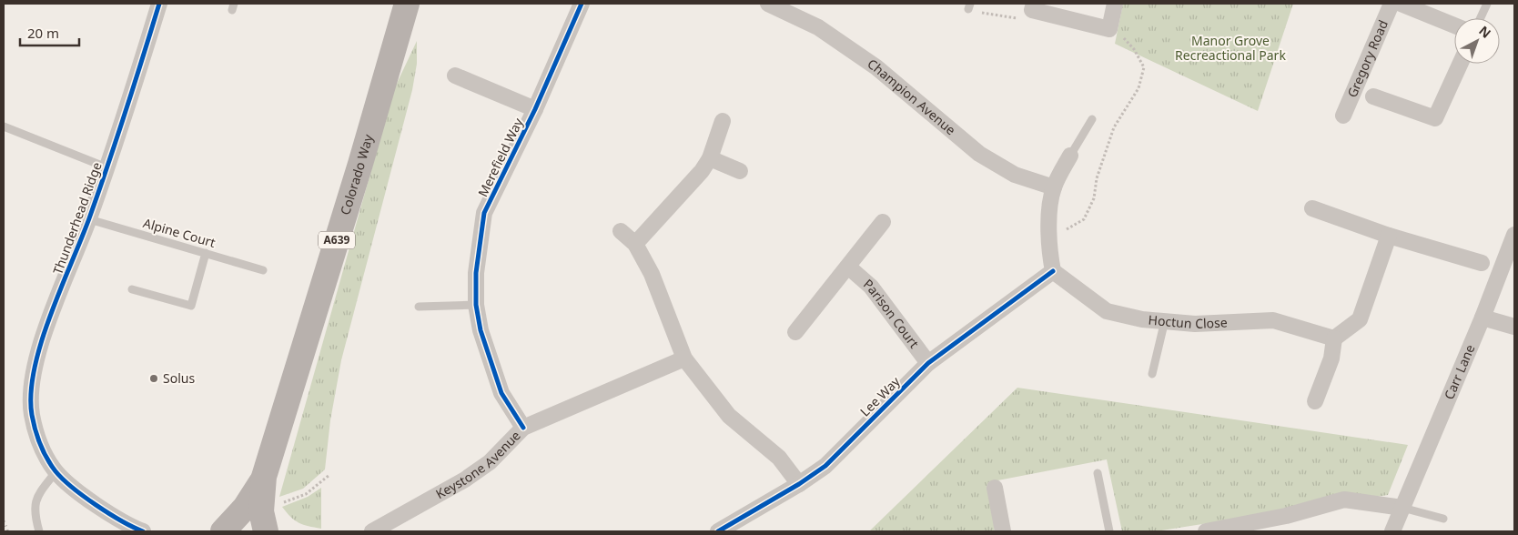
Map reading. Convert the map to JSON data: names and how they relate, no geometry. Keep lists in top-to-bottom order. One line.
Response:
{"streets":{"main road":["Colorado Way","A639"],"street":["Gregory Road","Champion Avenue","Merefield Way","Thunderhead Ridge","Parison Court","Hoctun Close","Carr Lane","Lee Way","Keystone Avenue"],"lane":["Alpine Court"]},"crossings":[["Merefield Way","Keystone Avenue"],["Thunderhead Ridge","Alpine Court"],["Parison Court","Lee Way"],["Hoctun Close","Lee Way"]],"parks":["Manor Grove Recreactional Park"],"places":["Solus"],"scale_bar":"20 m","north":"top right"}
